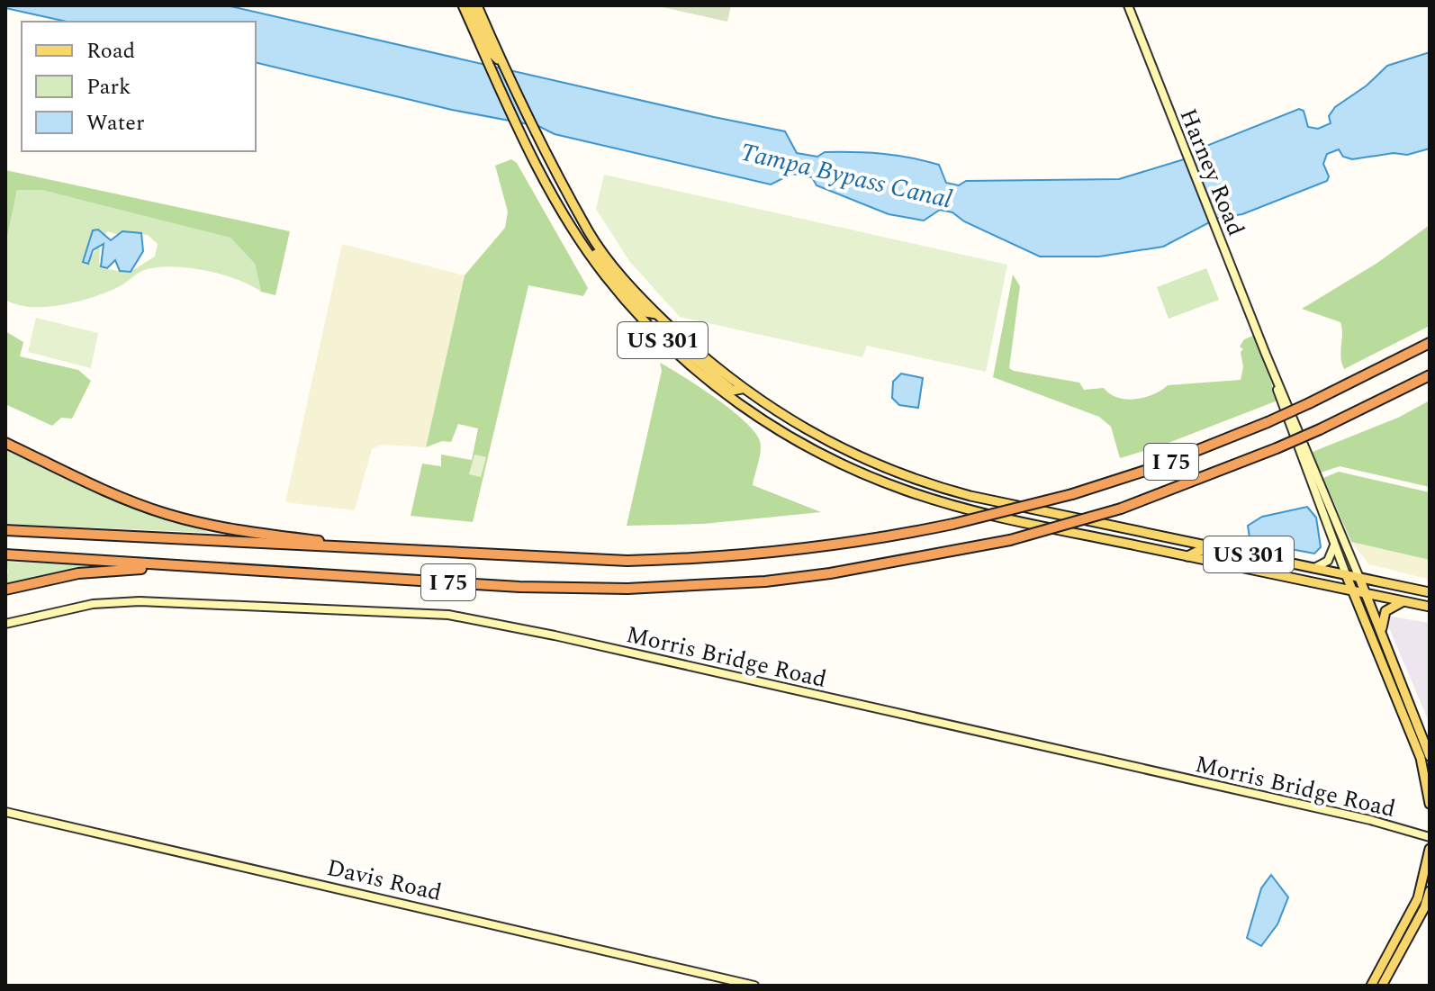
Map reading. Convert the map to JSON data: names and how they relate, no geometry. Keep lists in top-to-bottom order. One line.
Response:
{"streets":{"highway":["I 75"],"main road":["US 301"],"street":["Harney Road","Morris Bridge Road","Davis Road"]},"crossings":[["Harney Road","US 301"]],"water":["Tampa Bypass Canal"],"legend":["Road","Park","Water"]}
